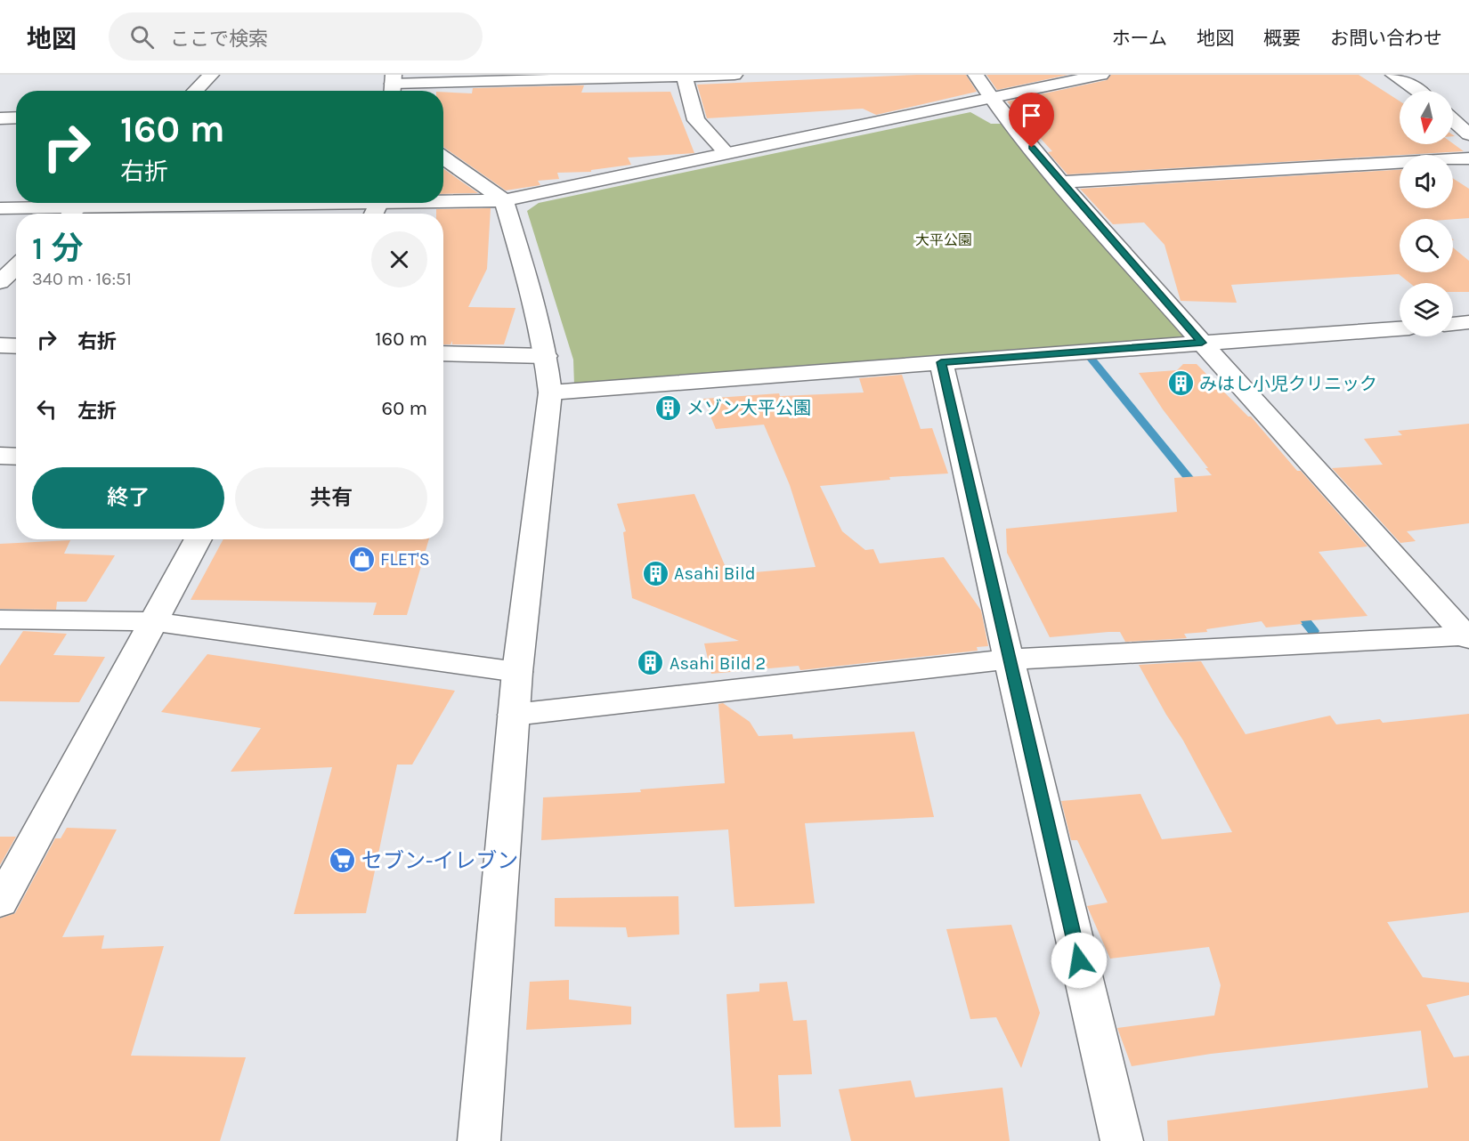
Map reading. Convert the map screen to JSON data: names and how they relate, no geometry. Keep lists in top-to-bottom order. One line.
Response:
{"parks":["大平公園"],"places":{"building":["みはし小児クリニック","メゾン大平公園","Asahi Bild","Asahi Bild 2"],"shop":["FLET'S"],"supermarket":["セブン-イレブン"]},"north":"bottom","page":{"header":"地図","search":"ここで検索","nav":["ホーム","地図","概要","お問い合わせ"],"turn":["160 m","右折"],"heading":["1 分","340 m · 16:51"],"list":[{"name":"右折","value":"160 m"},{"name":"左折","value":"60 m"}],"buttons":["終了","共有"]}}
